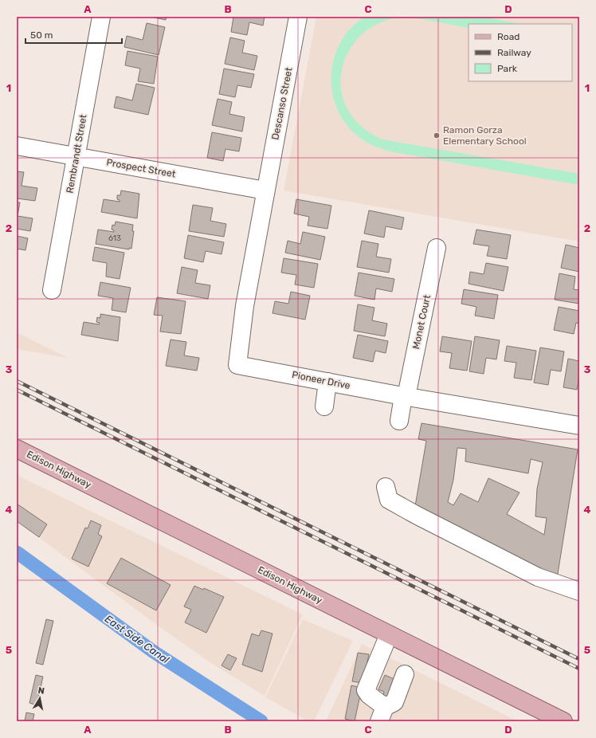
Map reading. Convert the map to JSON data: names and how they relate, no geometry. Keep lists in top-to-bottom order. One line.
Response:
{"streets":{"main road":["Edison Highway"],"street":["Descanso Street","Rembrandt Street","Prospect Street","Monet Court","Pioneer Drive"]},"crossings":[["Descanso Street","Prospect Street"],["Descanso Street","Pioneer Drive"],["Rembrandt Street","Prospect Street"],["Prospect Street","Pioneer Drive"],["Monet Court","Pioneer Drive"]],"water":["East Side Canal"],"places":["Ramon Gorza Elementary School"],"house_numbers":["613"],"legend":["Road","Railway","Park"],"scale_bar":"50 m","north":"top","grid":{"columns":["A","B","C","D"],"rows":["1","2","3","4","5"]}}
